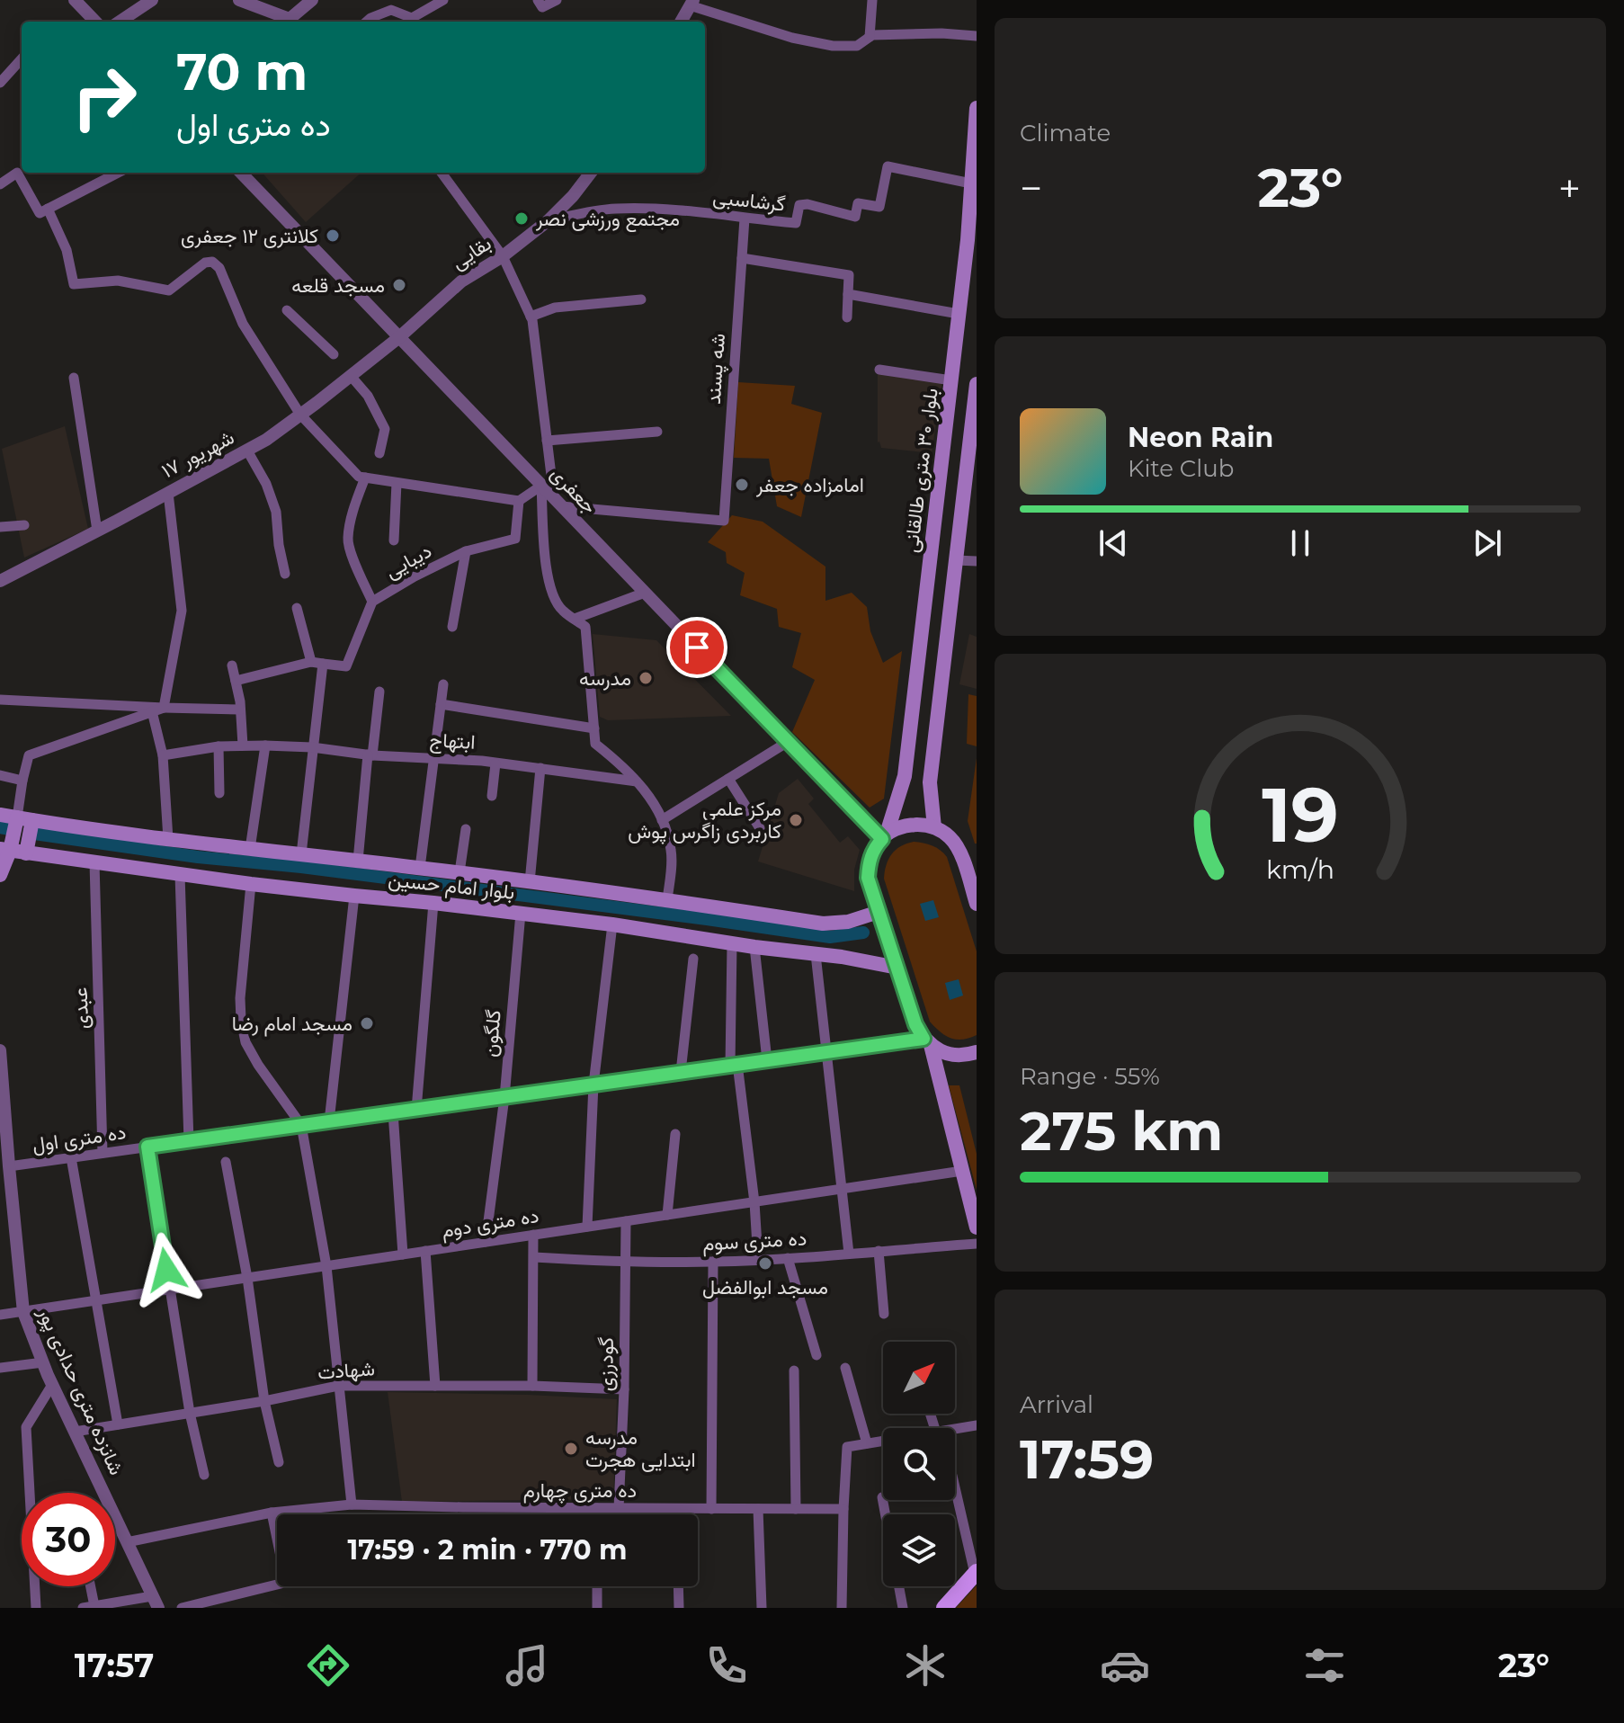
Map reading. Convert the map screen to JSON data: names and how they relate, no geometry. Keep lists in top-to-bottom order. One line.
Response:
{"streets":{"main road":["بلوار ۳۰ متری طالقانی","بلوار امام حسین"],"street":["گرشاسبی","بقایی","شه پسند","۱۷ شهریور","جعفری","دیبایی","ابتهاج","عبدی","گلگون","ده متری اول","ده متری دوم","ده متری سوم","گودرزی","شهادت","شانزده متری حدادی پور","ده متری چهارم"]},"crossings":[["گرشاسبی","بقایی"],["گرشاسبی","شه پسند"],["گرشاسبی","بلوار ۳۰ متری طالقانی"],["بقایی","۱۷ شهریور"],["بقایی","جعفری"],["شه پسند","جعفری"],["۱۷ شهریور","جعفری"],["بلوار ۳۰ متری طالقانی","جعفری"],["بلوار ۳۰ متری طالقانی","بلوار امام حسین"],["بلوار ۳۰ متری طالقانی","ده متری اول"],["بلوار ۳۰ متری طالقانی","ده متری دوم"],["بلوار امام حسین","عبدی"],["بلوار امام حسین","گلگون"],["عبدی","ده متری اول"],["گلگون","ده متری اول"],["گلگون","ده متری دوم"],["ده متری اول","شانزده متری حدادی پور"],["ده متری دوم","گودرزی"],["ده متری دوم","شانزده متری حدادی پور"],["ده متری سوم","گودرزی"],["گودرزی","شهادت"],["گودرزی","ده متری چهارم"],["شهادت","شانزده متری حدادی پور"],["شانزده متری حدادی پور","ده متری چهارم"]],"places":["مجتمع ورزشی نصر","کلانتری ۱۲ جعفری","مسجد قلعه","امامزاده جعفر","مدرسه","مرکز علمی کاربردی زاگرس پوش","مسجد امام رضا","مسجد ابوالفضل","مدرسه ابتدایی هجرت"],"north":"top right","page":{"tile":["Climate",["Range · 55%","275 km"],["Arrival","17:59"]],"turn":["70 m","ده متری اول"],"heat":["−","23°","+"],"song":["Neon Rain","Kite Club"],"limit":"30","trip":"17:59 · 2 min · 770 m","tabs":["17:57","23°"],"gauge":["19","km/h"]}}
